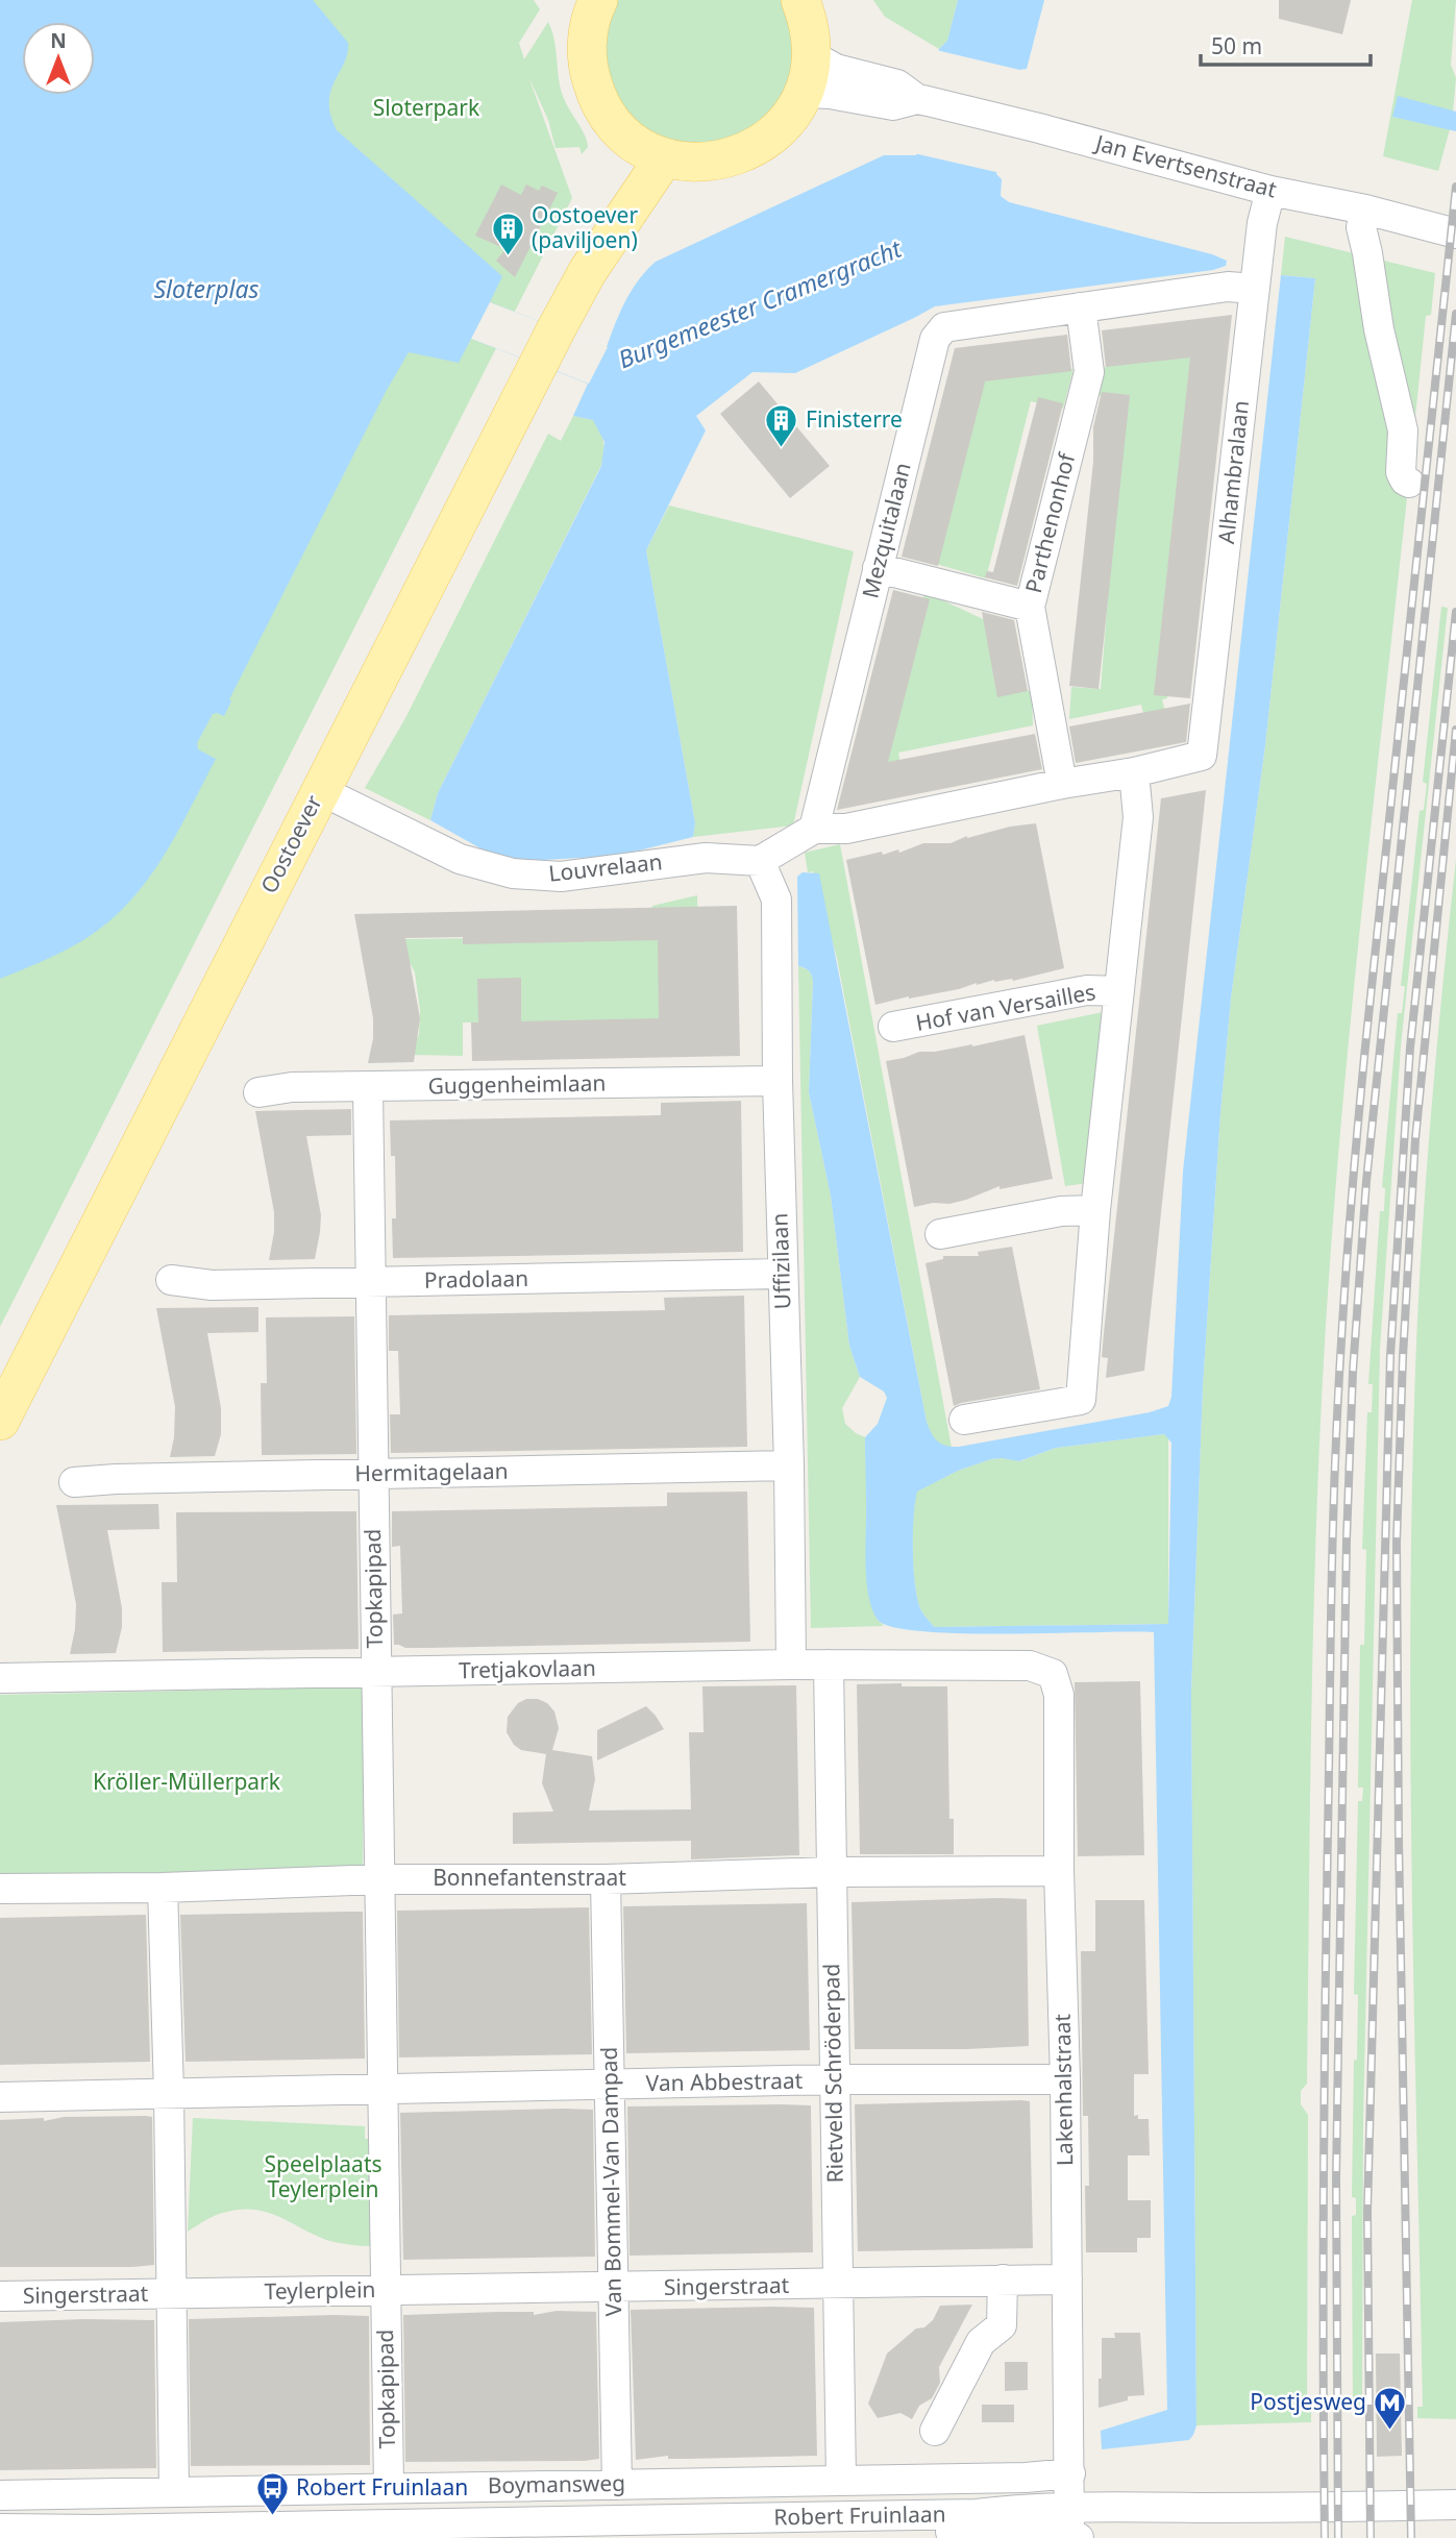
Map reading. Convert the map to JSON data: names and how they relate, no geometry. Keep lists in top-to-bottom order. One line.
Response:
{"streets":{"main road":["Oostoever"],"street":["Jan Evertsenstraat","Alhambralaan","Parthenonhof","Mezquitalaan","Louvrelaan","Hof van Versailles","Guggenheimlaan","Uffizilaan","Pradolaan","Hermitagelaan","Topkapipad","Tretjakovlaan","Bonnefantenstraat","Rietveld Schröderpad","Van Abbestraat","Lakenhalstraat","Van Bommel-Van Dampad","Singerstraat","Teylerplein","Boymansweg","Robert Fruinlaan"]},"crossings":[["Jan Evertsenstraat","Alhambralaan"],["Alhambralaan","Mezquitalaan"],["Alhambralaan","Hof van Versailles"],["Parthenonhof","Mezquitalaan"],["Oostoever","Louvrelaan"],["Louvrelaan","Uffizilaan"],["Guggenheimlaan","Uffizilaan"],["Guggenheimlaan","Topkapipad"],["Uffizilaan","Pradolaan"],["Uffizilaan","Hermitagelaan"],["Uffizilaan","Tretjakovlaan"],["Pradolaan","Topkapipad"],["Hermitagelaan","Topkapipad"],["Topkapipad","Tretjakovlaan"],["Topkapipad","Bonnefantenstraat"],["Topkapipad","Van Abbestraat"],["Topkapipad","Singerstraat"],["Topkapipad","Teylerplein"],["Topkapipad","Boymansweg"],["Tretjakovlaan","Rietveld Schröderpad"],["Tretjakovlaan","Lakenhalstraat"],["Bonnefantenstraat","Rietveld Schröderpad"],["Bonnefantenstraat","Lakenhalstraat"],["Bonnefantenstraat","Van Bommel-Van Dampad"],["Rietveld Schröderpad","Van Abbestraat"],["Rietveld Schröderpad","Singerstraat"],["Rietveld Schröderpad","Boymansweg"],["Van Abbestraat","Lakenhalstraat"],["Van Abbestraat","Van Bommel-Van Dampad"],["Van Abbestraat","Teylerplein"],["Lakenhalstraat","Singerstraat"],["Lakenhalstraat","Boymansweg"],["Lakenhalstraat","Robert Fruinlaan"],["Van Bommel-Van Dampad","Singerstraat"],["Van Bommel-Van Dampad","Boymansweg"],["Singerstraat","Teylerplein"]],"water":["Sloterplas","Burgemeester Cramergracht"],"parks":["Sloterpark","Kröller-Müllerpark","Speelplaats Teylerplein"],"places":{"building":["Oostoever (paviljoen)","Finisterre"],"metro station":["Postjesweg"],"bus stop":["Robert Fruinlaan"]},"scale_bar":"50 m","north":"top"}
